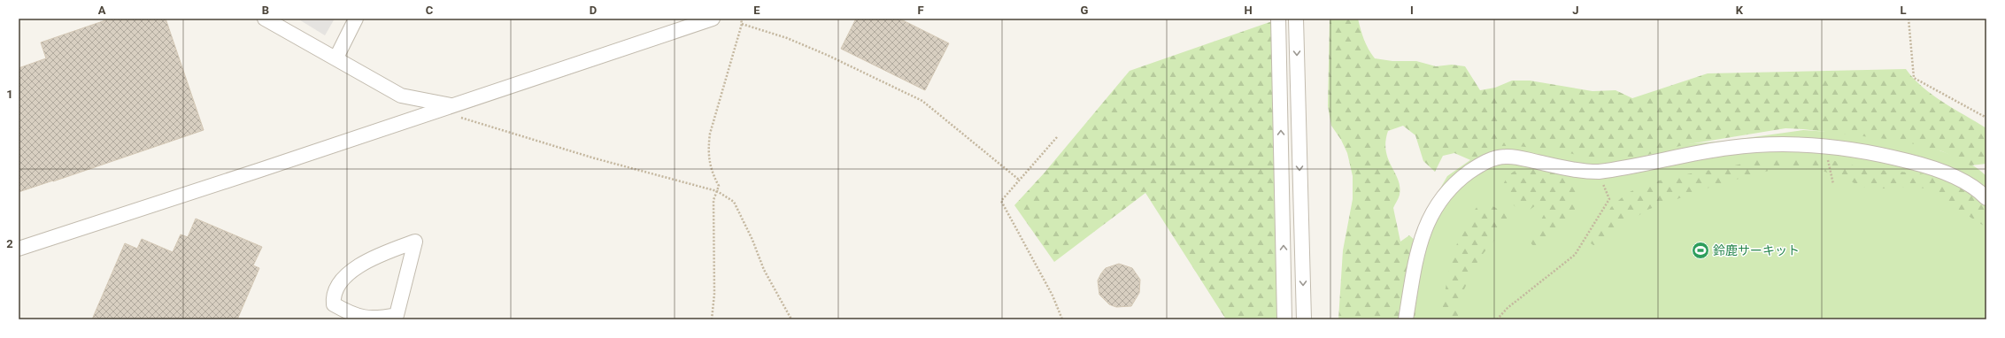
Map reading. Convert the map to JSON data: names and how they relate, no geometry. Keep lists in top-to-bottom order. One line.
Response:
{"places":{"sports":["鈴鹿サーキット"]},"grid":{"columns":["A","B","C","D","E","F","G","H","I","J","K","L"],"rows":["1","2"]}}
